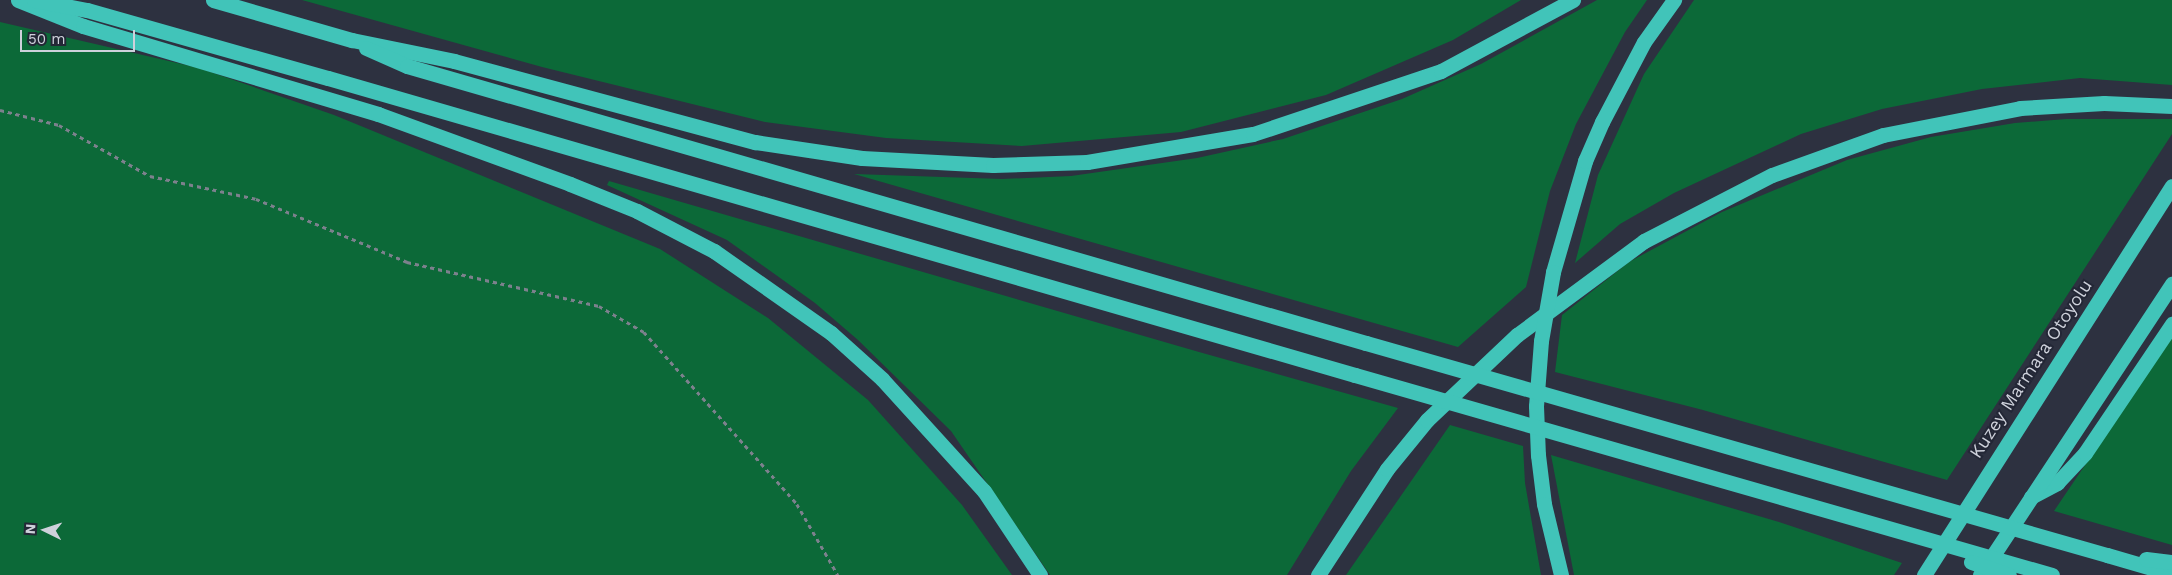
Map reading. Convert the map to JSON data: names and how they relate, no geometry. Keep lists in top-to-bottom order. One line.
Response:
{"streets":{"highway":["Kuzey Marmara Otoyolu"]},"scale_bar":"50 m","north":"left"}
